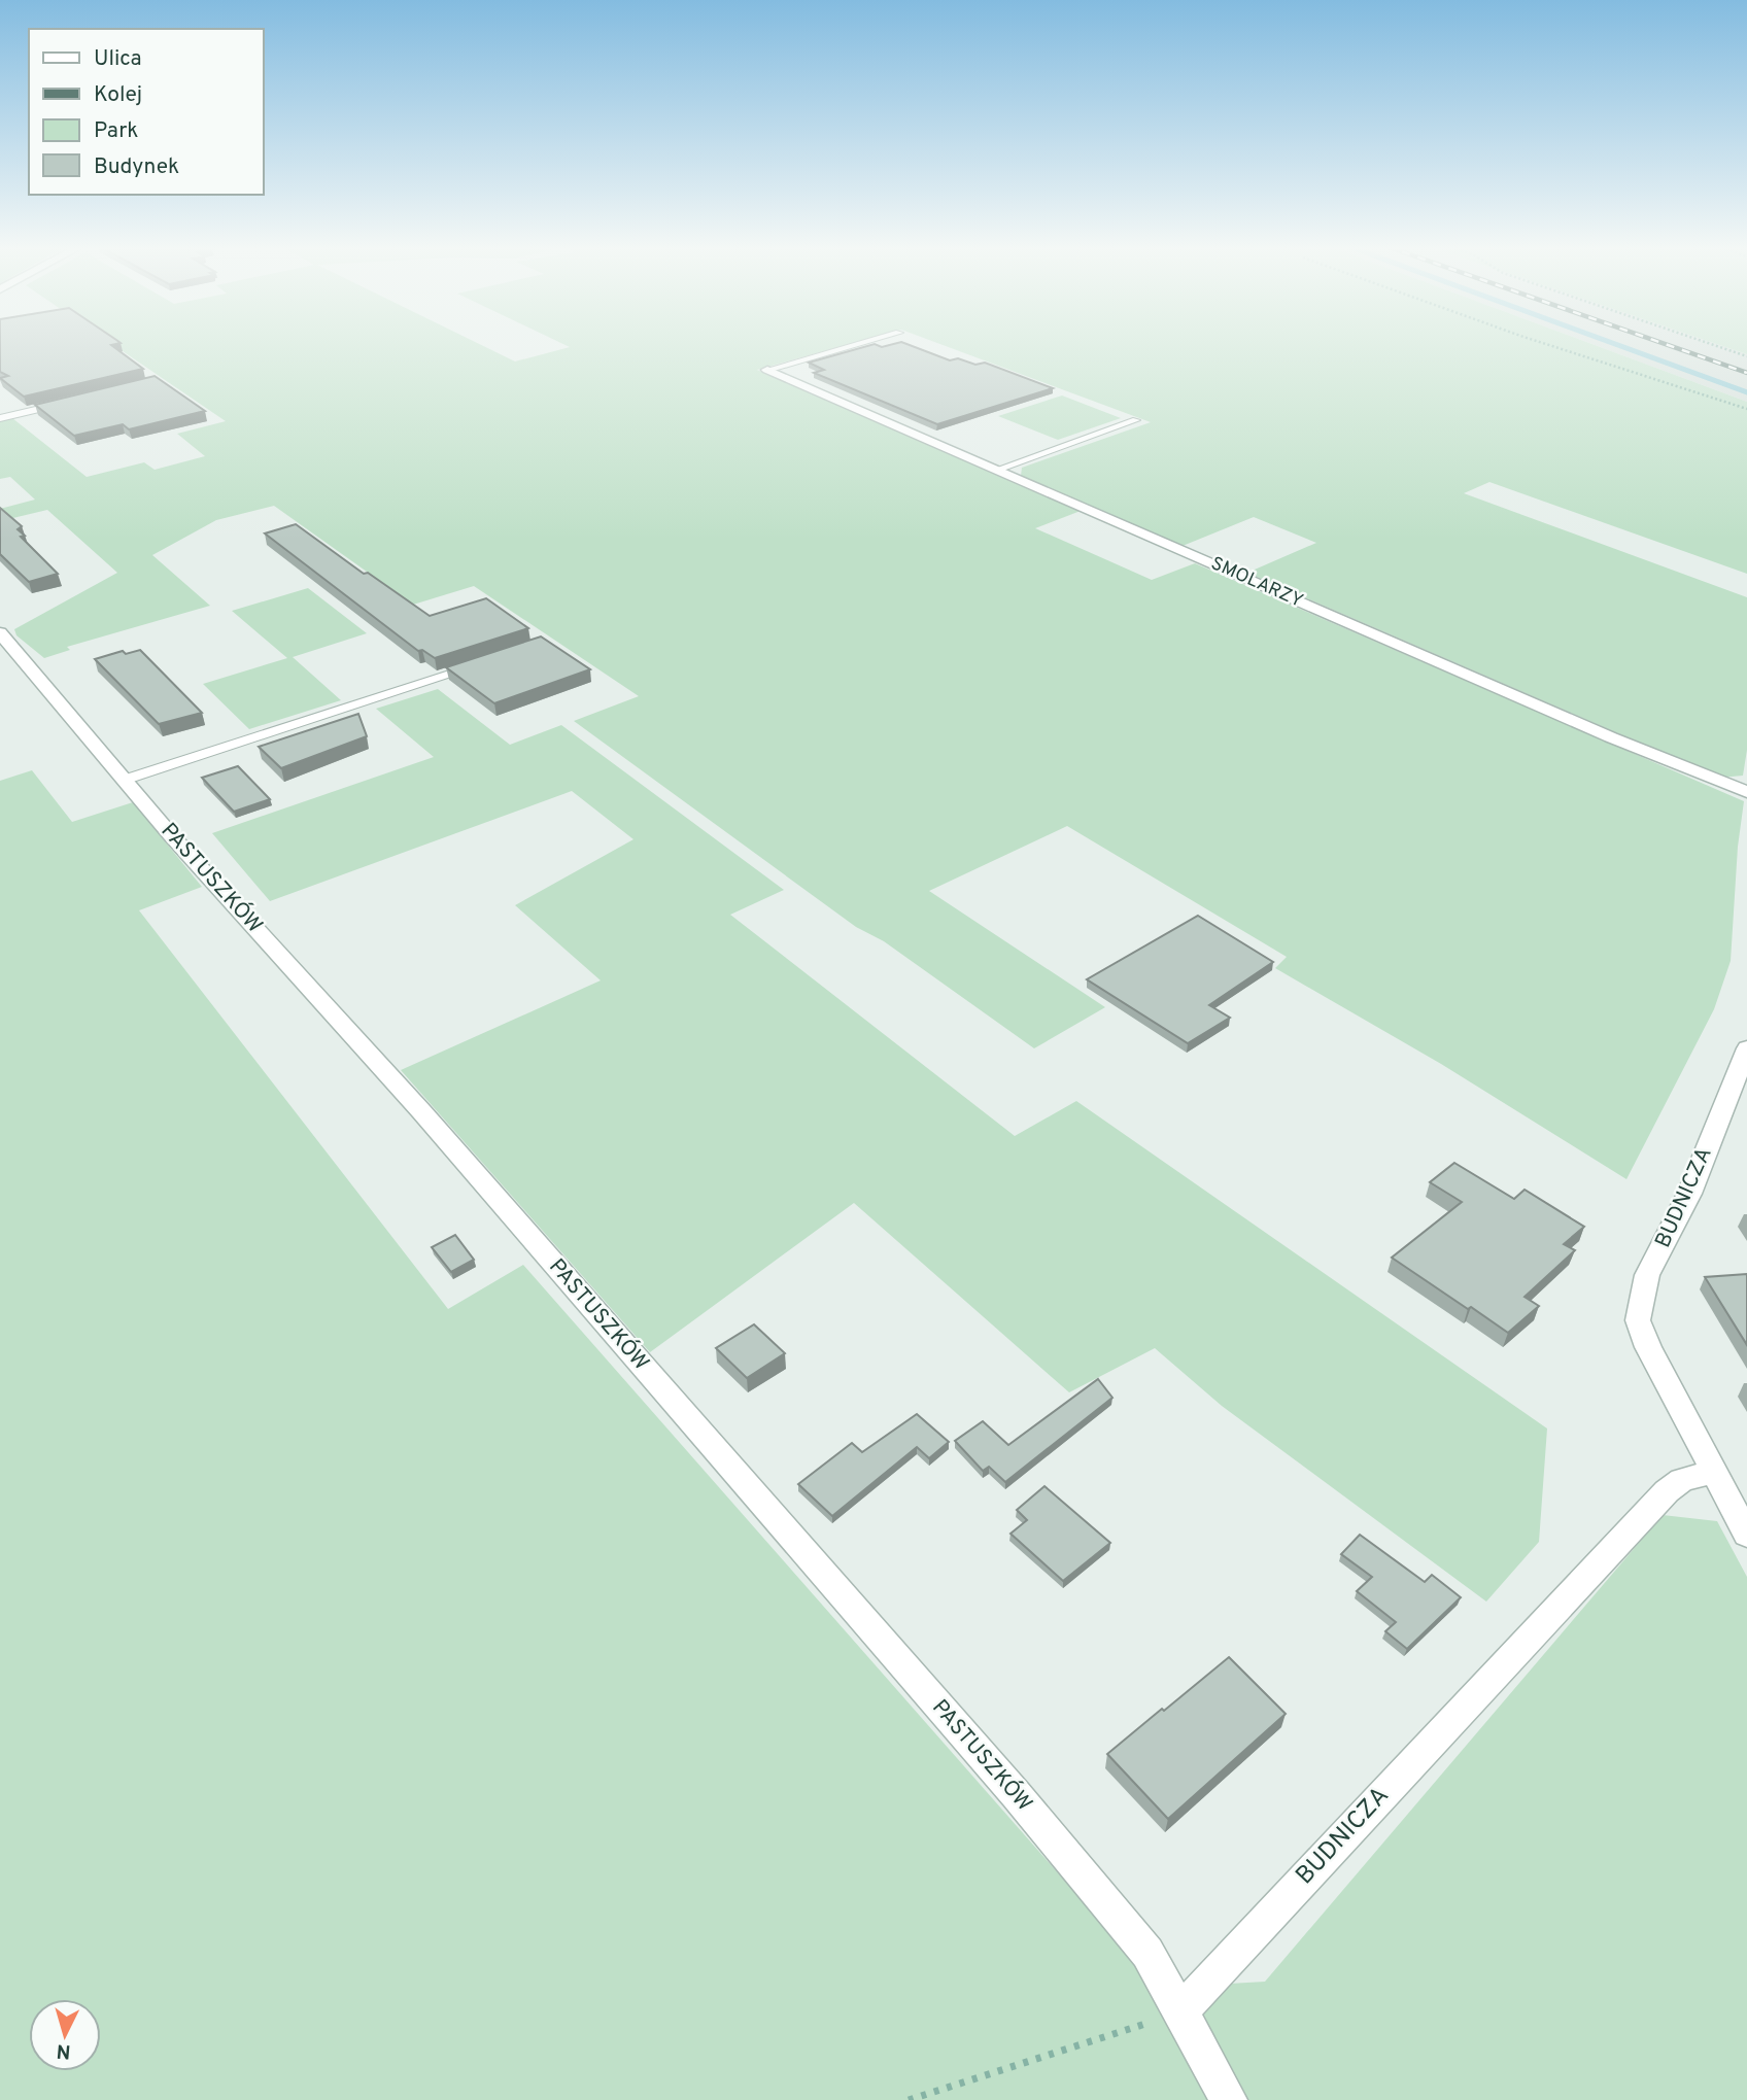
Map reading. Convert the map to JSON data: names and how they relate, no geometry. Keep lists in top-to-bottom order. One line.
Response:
{"streets":{"street":["SMOLARZY","PASTUSZKÓW","BUDNICZA"]},"crossings":[["PASTUSZKÓW","BUDNICZA"]],"legend":["Ulica","Kolej","Park","Budynek"],"north":"bottom"}
